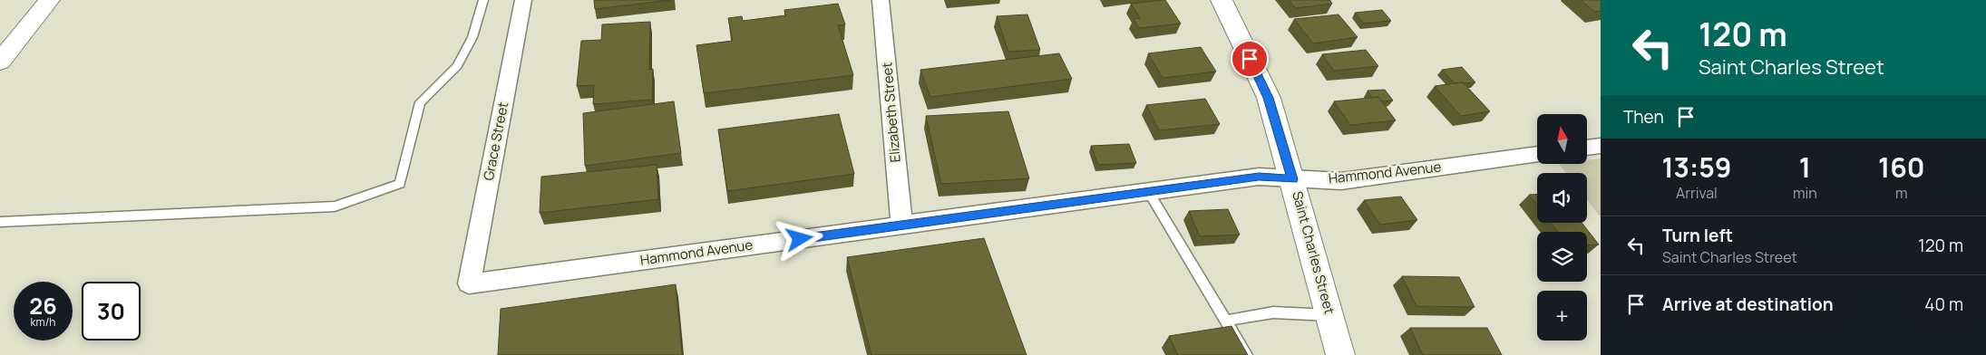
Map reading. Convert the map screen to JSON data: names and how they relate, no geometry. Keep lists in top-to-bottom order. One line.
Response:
{"streets":{"main road":["Saint Charles Street"],"street":["Elizabeth Street","Grace Street","Hammond Avenue"]},"crossings":[["Elizabeth Street","Hammond Avenue"],["Grace Street","Hammond Avenue"],["Hammond Avenue","Saint Charles Street"]],"north":"top","page":{"turn":["120 m","Saint Charles Street"],"then":"Then","map_buttons":"+","eta":["13:59","Arrival","1","min","160","m"],"list":[{"name":"Turn left","note":"Saint Charles Street","value":"120 m"},{"name":"Arrive at destination","value":"40 m"}],"speed":"26 km/h","limit":"30"}}
